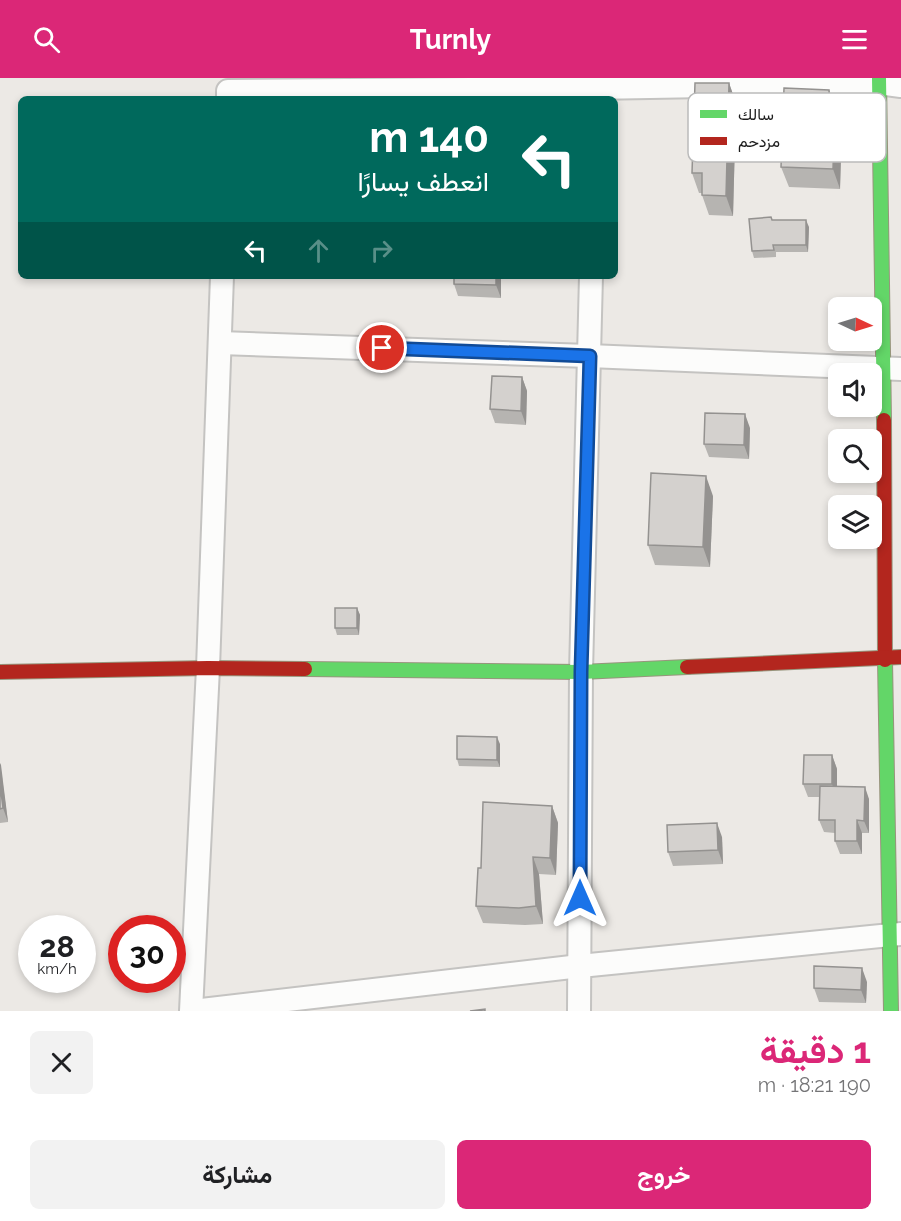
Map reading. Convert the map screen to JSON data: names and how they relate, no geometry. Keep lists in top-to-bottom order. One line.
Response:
{"legend":["سالك","مزدحم"],"north":"right","page":{"header":"Turnly","turn":["140 m","انعطف يسارًا"],"speed":"28 km/h","limit":"30","heading":["1 دقيقة","190 m · 18:21"],"buttons":["خروج","مشاركة"]}}
